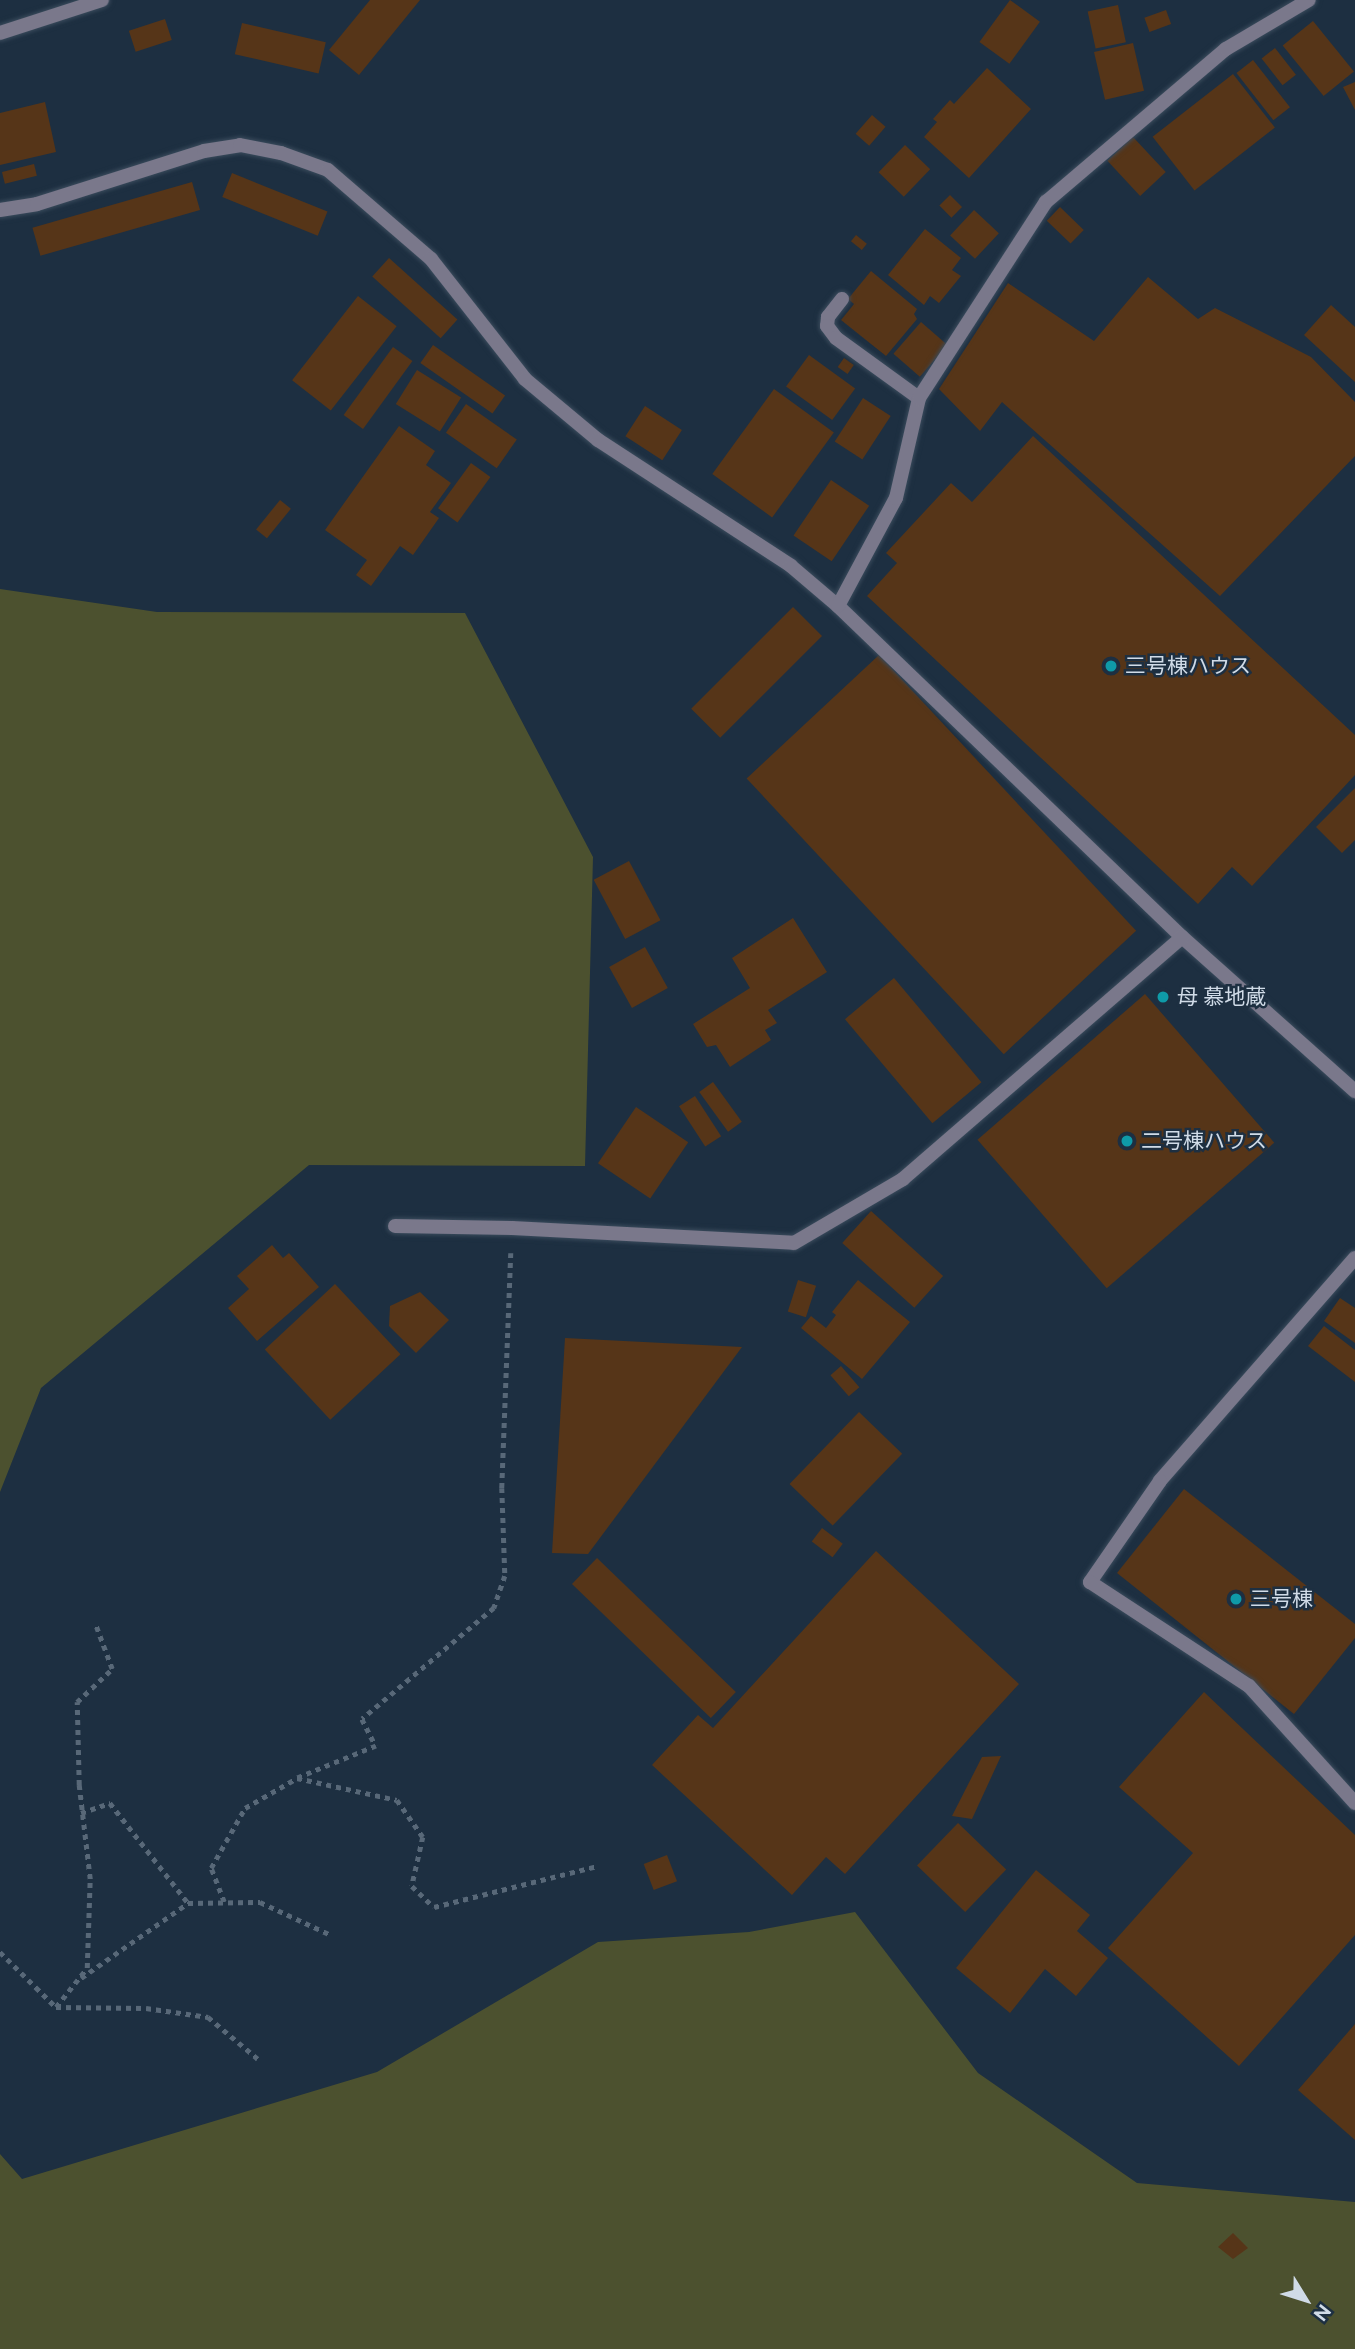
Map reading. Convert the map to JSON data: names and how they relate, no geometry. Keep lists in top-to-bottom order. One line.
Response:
{"places":["三号棟ハウス","母 慕地蔵","二号棟ハウス","三号棟"],"north":"bottom right"}
